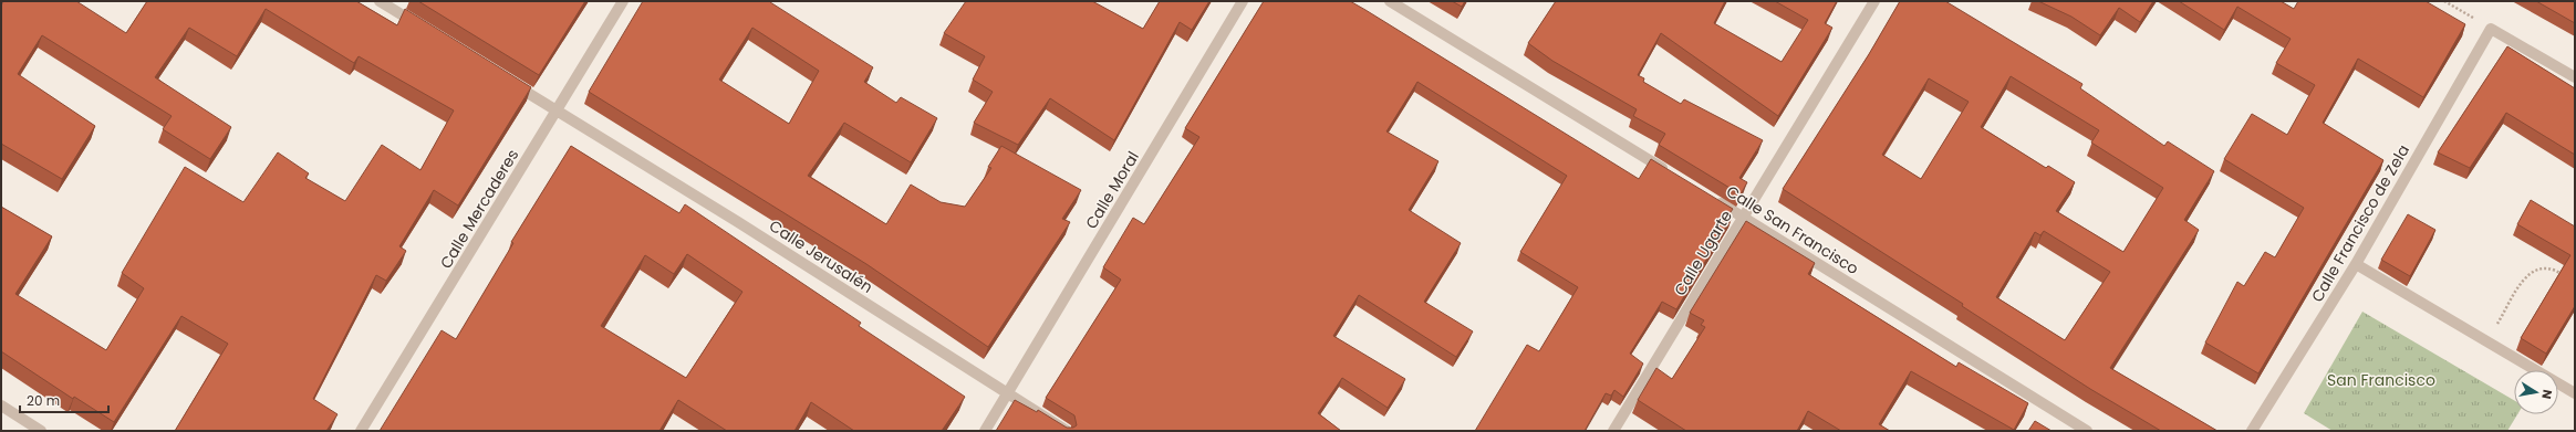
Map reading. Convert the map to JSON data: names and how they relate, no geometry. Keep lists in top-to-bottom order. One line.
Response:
{"streets":{"street":["Calle Moral","Calle Mercaderes","Calle Francisco de Zela","Calle San Francisco","Calle Ugarte","Calle Jerusalén"]},"crossings":[["Calle Moral","Calle Jerusalén"],["Calle Mercaderes","Calle Jerusalén"],["Calle San Francisco","Calle Ugarte"]],"parks":["San Francisco"],"scale_bar":"20 m","north":"right"}
